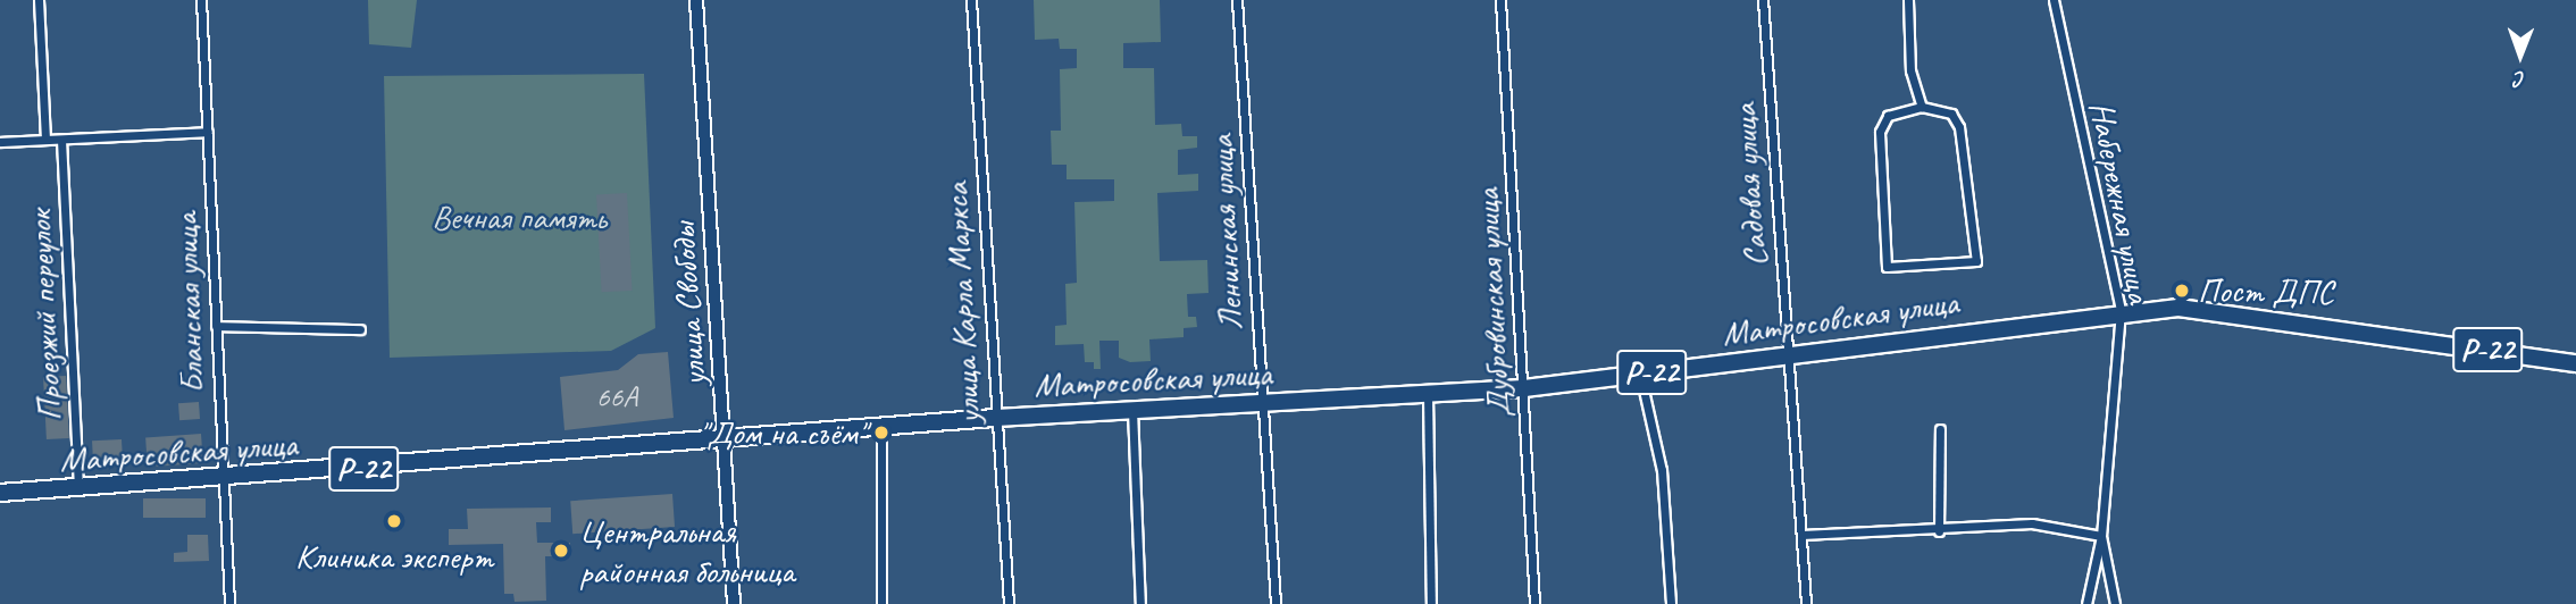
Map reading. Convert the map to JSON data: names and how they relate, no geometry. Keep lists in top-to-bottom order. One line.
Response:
{"streets":{"highway":["Матросовская улица","Р-22"],"main road":["улица Свободы"],"street":["Садовая улица","Набережная улица","Ленинская улица","Бланская улица","улица Карла Маркса","Дубровинская улица","Проезжий переулок"]},"crossings":[["Садовая улица","Матросовская улица"],["Набережная улица","Матросовская улица"],["Ленинская улица","Матросовская улица"],["Бланская улица","Матросовская улица"],["улица Карла Маркса","Матросовская улица"],["Дубровинская улица","Матросовская улица"],["улица Свободы","Матросовская улица"],["Проезжий переулок","Матросовская улица"]],"parks":["Вечная память"],"places":["Пост ДПС","\"Дом на съём\"","Клиника эксперт","Центральная районная больница"],"house_numbers":["66А"],"north":"bottom"}
